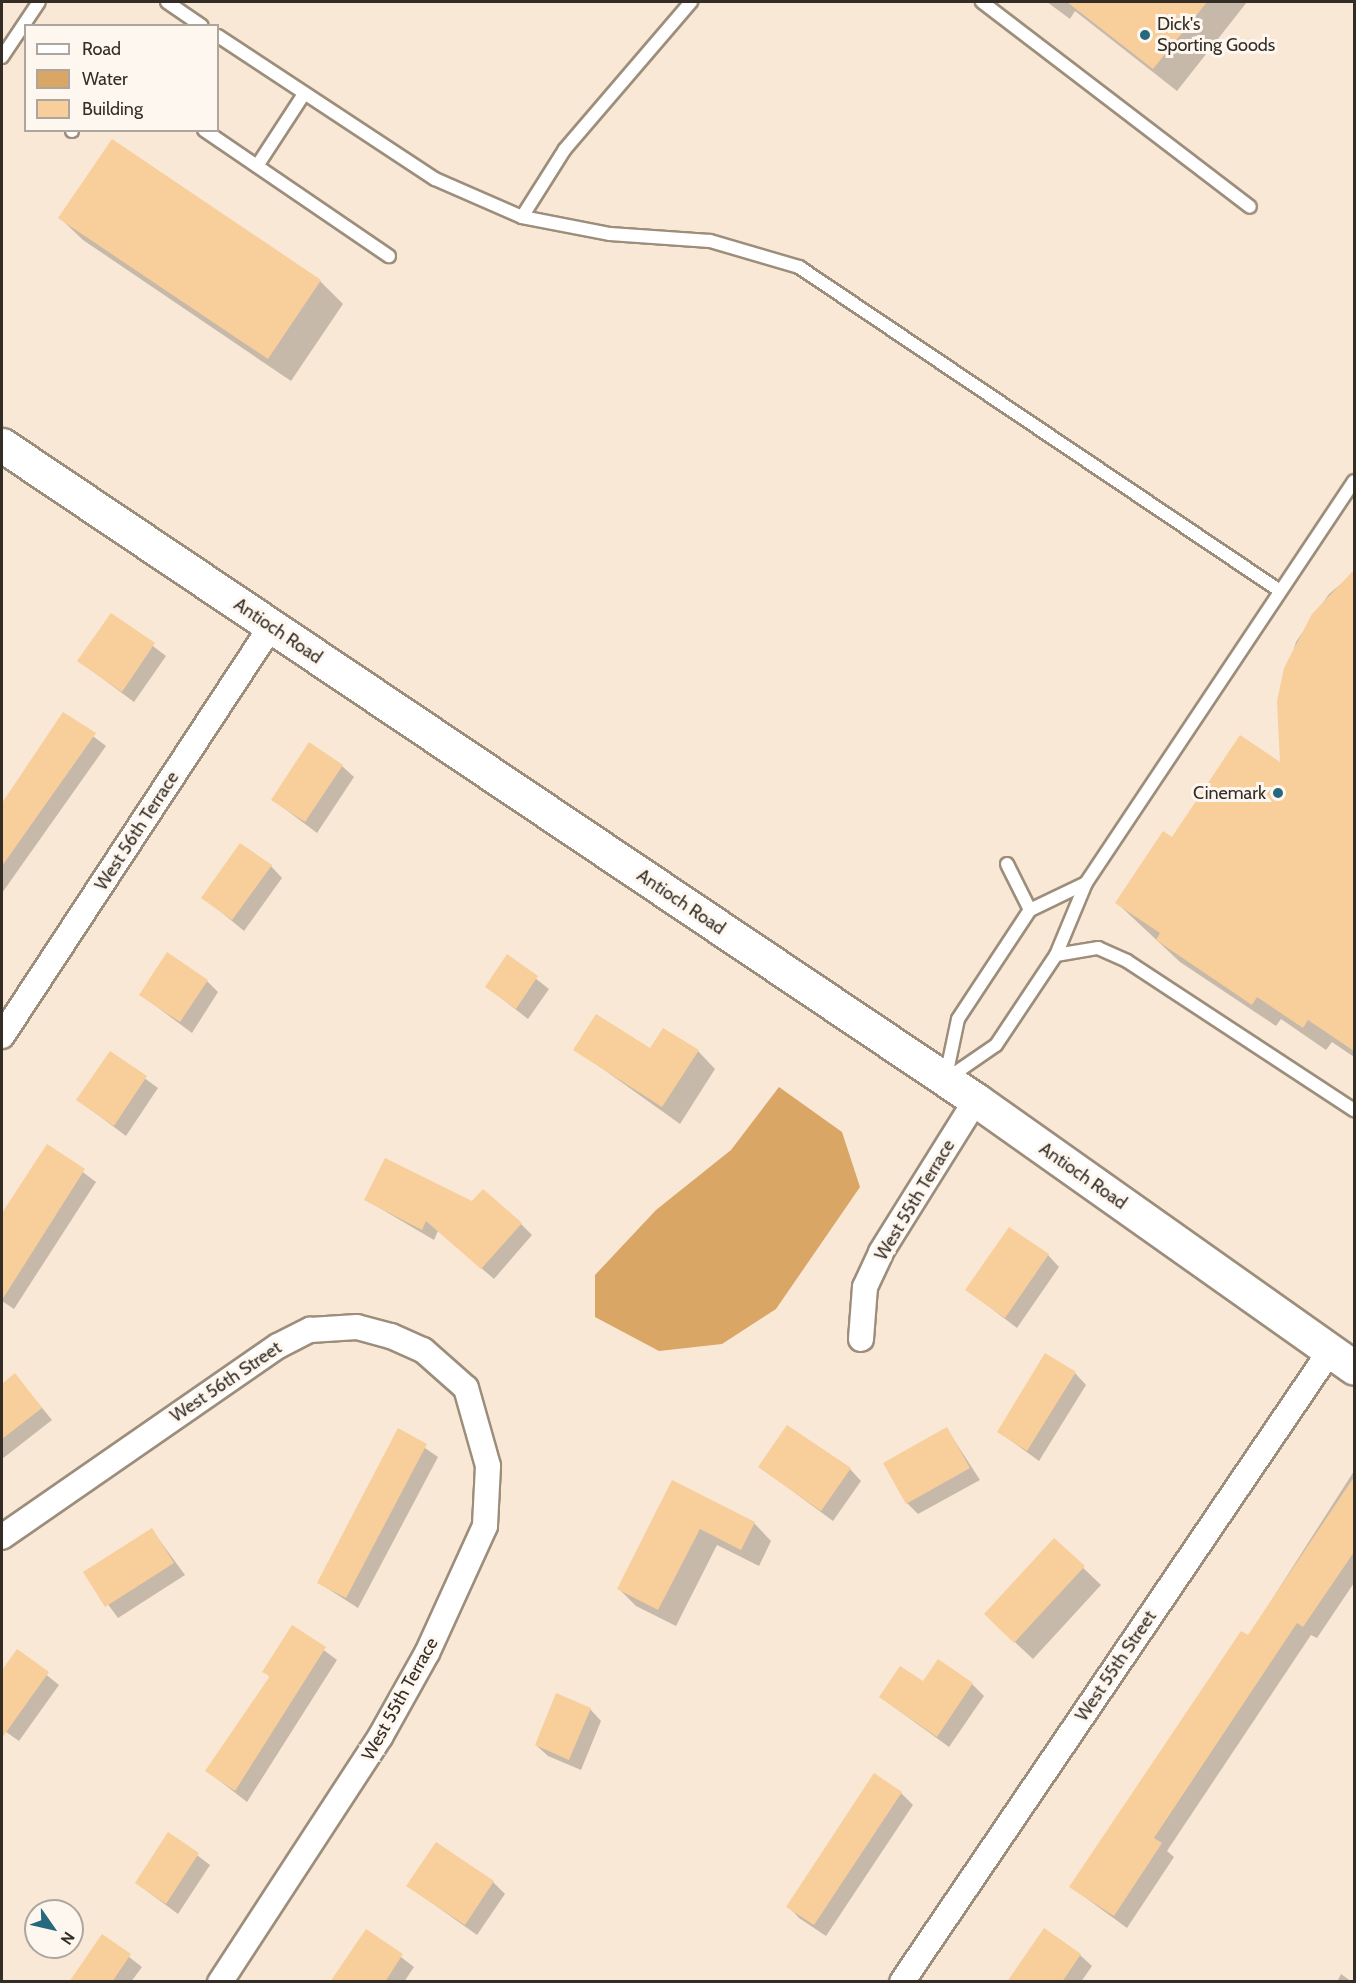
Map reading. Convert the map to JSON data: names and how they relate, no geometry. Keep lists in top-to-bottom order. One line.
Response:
{"streets":{"main road":["Antioch Road"],"street":["West 56th Terrace","West 55th Terrace","West 56th Street","West 55th Street"]},"crossings":[["Antioch Road","West 56th Terrace"],["Antioch Road","West 55th Terrace"],["Antioch Road","West 55th Street"],["West 55th Terrace","West 56th Street"]],"places":["Dick's Sporting Goods","Cinemark"],"legend":["Road","Water","Building"],"north":"bottom right"}
